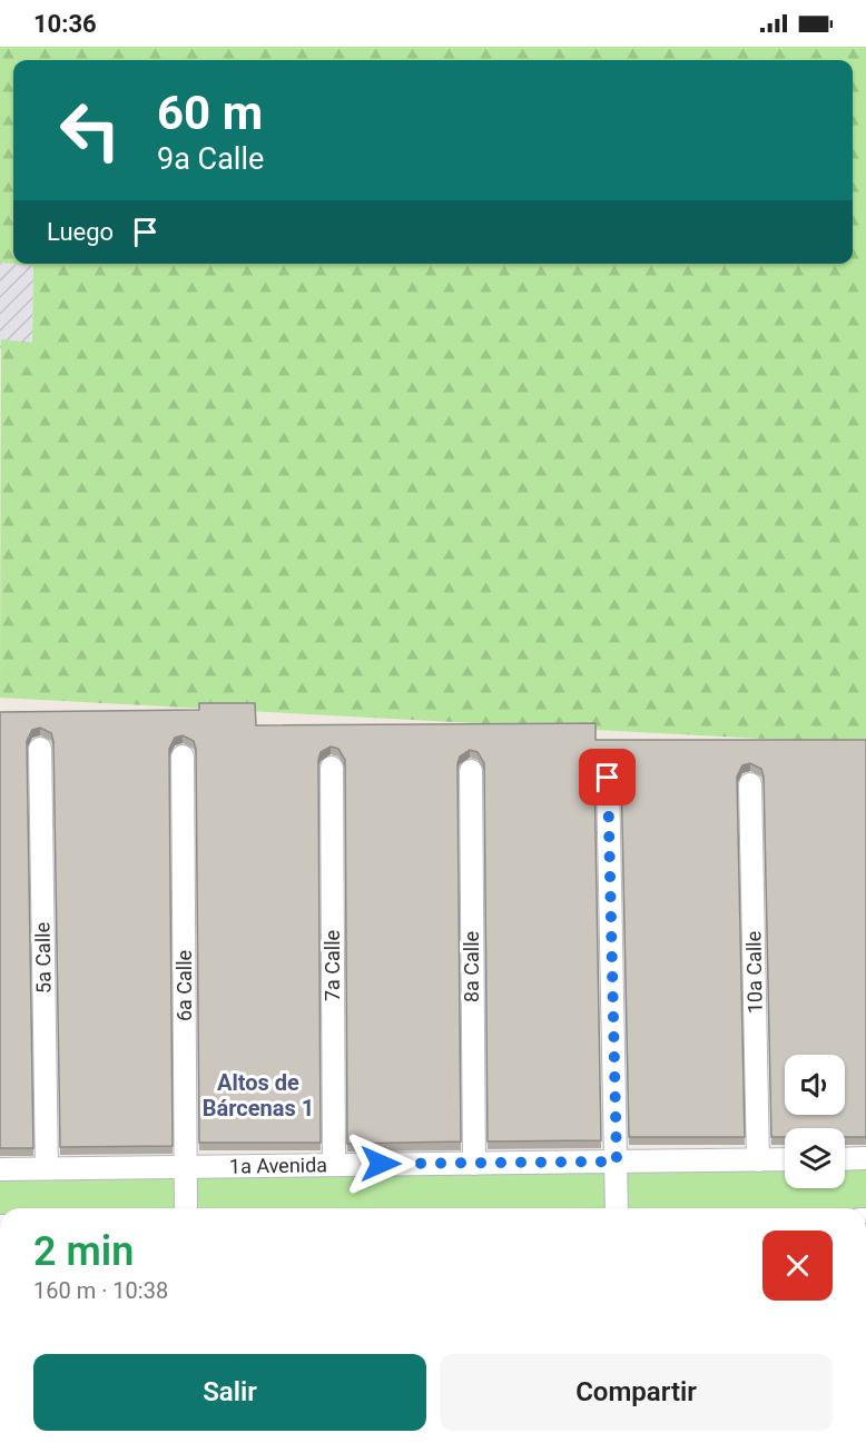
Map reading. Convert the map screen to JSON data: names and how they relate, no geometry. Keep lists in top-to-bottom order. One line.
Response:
{"streets":{"street":["5a Calle","7a Calle","8a Calle","10a Calle","6a Calle","1a Avenida"]},"crossings":[["5a Calle","1a Avenida"],["7a Calle","1a Avenida"],["8a Calle","1a Avenida"],["10a Calle","1a Avenida"],["6a Calle","1a Avenida"]],"districts":["Altos de Bárcenas 1"],"page":{"status":"10:36","turn":["60 m","9a Calle"],"then":"Luego","heading":["2 min","160 m · 10:38"],"buttons":["Salir","Compartir"]}}
